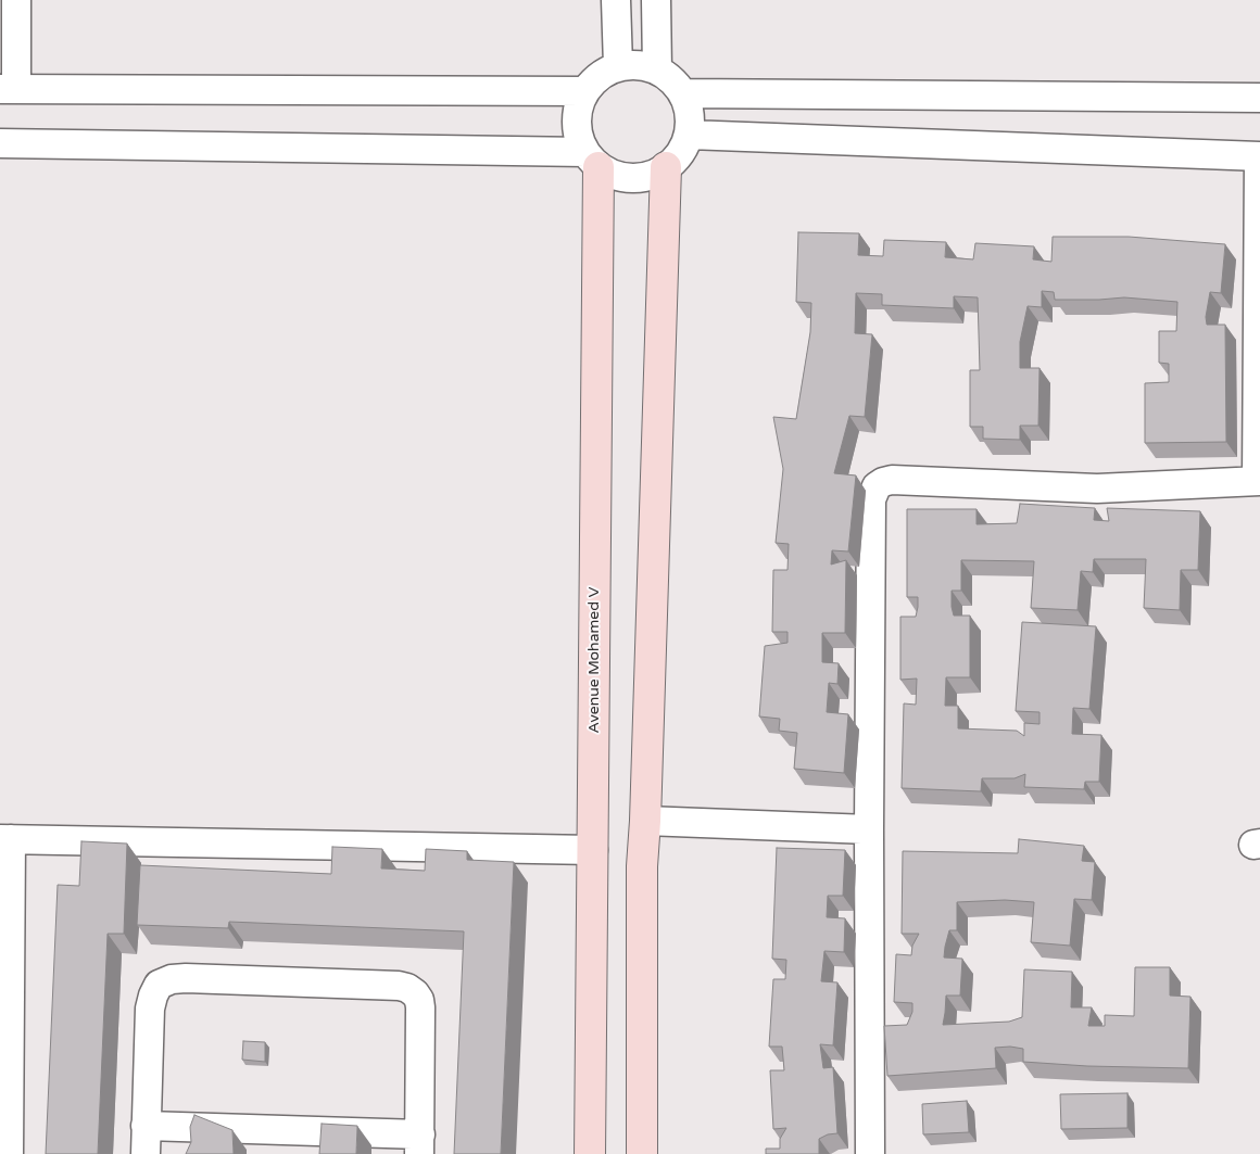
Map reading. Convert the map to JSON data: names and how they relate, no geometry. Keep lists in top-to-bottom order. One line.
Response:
{"streets":{"street":["Avenue Mohamed V"]}}
